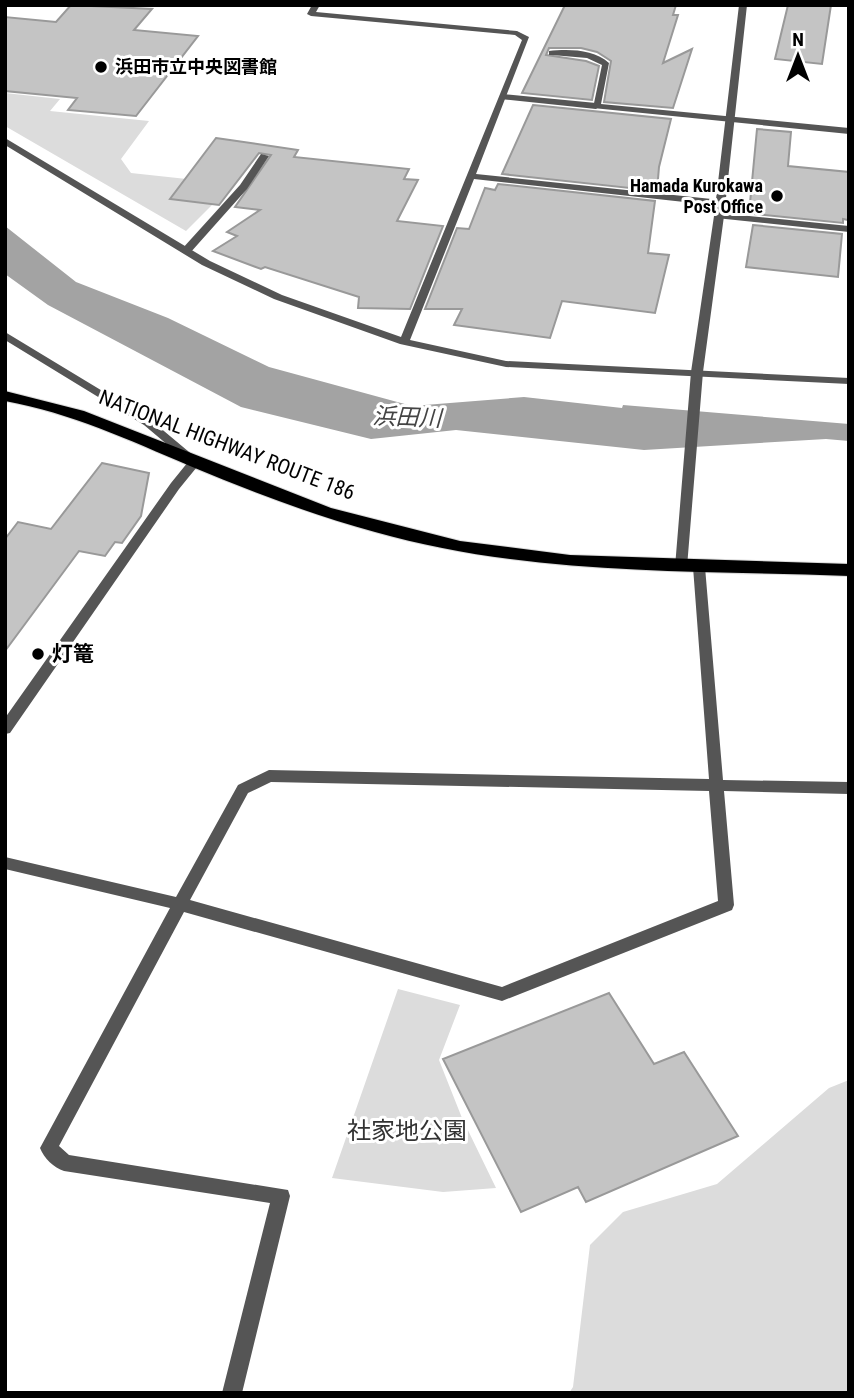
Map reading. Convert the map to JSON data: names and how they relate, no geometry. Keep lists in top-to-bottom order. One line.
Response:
{"streets":{"highway":["NATIONAL HIGHWAY ROUTE 186"]},"water":["浜田川"],"parks":["社家地公園"],"places":["浜田市立中央図書館","Hamada Kurokawa Post Office","灯篭"],"north":"top"}
